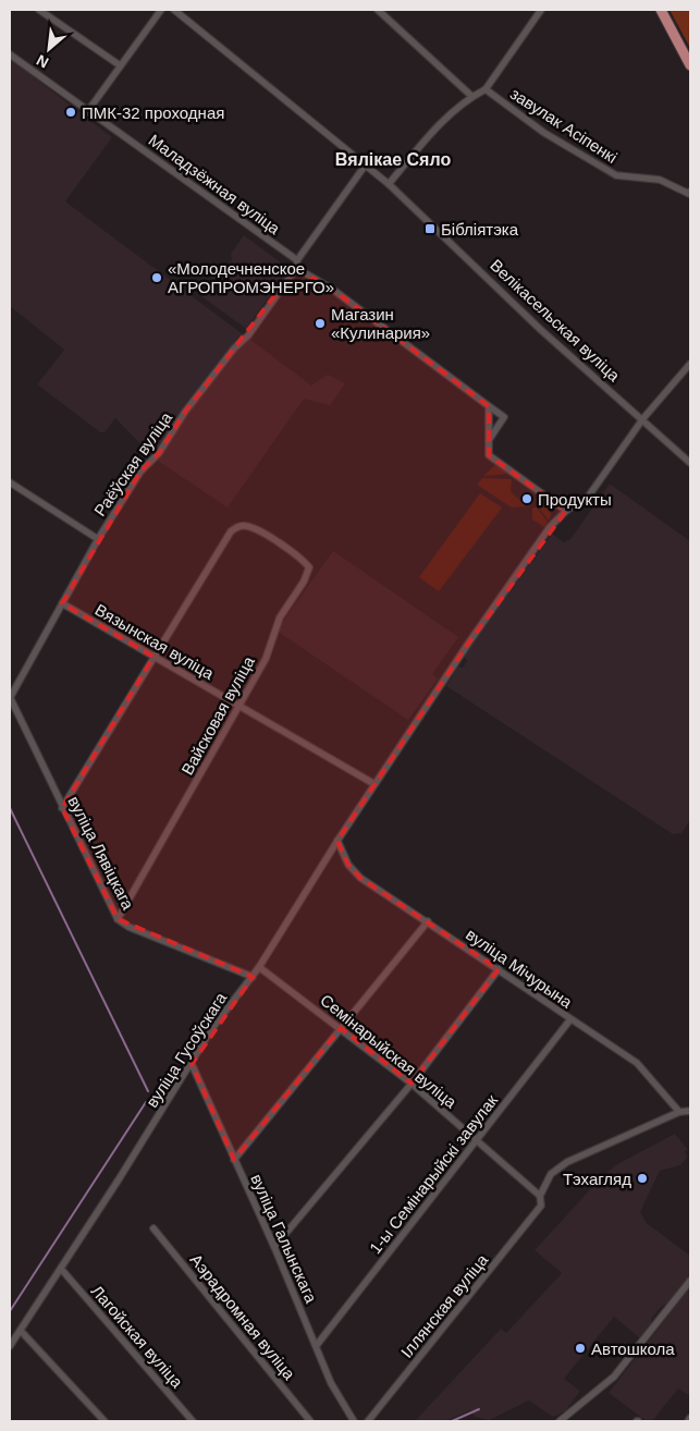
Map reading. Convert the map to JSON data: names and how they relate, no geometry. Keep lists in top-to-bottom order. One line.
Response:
{"streets":{"street":["завулак Асіпенкі","Маладзёжная вуліца","Велікасельская вуліца","Раёўская вуліца","Вязынская вуліца","Вайсковая вуліца","вуліца Лявіцкага","вуліца Мічурына","вуліца Гусоўскага","Семінарыйская вуліца","1-ы Семінарыйскі завулак","вуліца Галынскага","Іллянская вуліца","Аэрадромная вуліца","Лагойская вуліца"]},"crossings":[["завулак Асіпенкі","Велікасельская вуліца"],["Маладзёжная вуліца","Раёўская вуліца"],["Раёўская вуліца","Вязынская вуліца"],["Раёўская вуліца","вуліца Лявіцкага"],["Вязынская вуліца","Вайсковая вуліца"],["Вязынская вуліца","вуліца Гусоўскага"],["Вайсковая вуліца","вуліца Лявіцкага"],["вуліца Лявіцкага","вуліца Гусоўскага"],["вуліца Мічурына","вуліца Гусоўскага"],["вуліца Мічурына","1-ы Семінарыйскі завулак"],["вуліца Гусоўскага","Семінарыйская вуліца"],["вуліца Гусоўскага","вуліца Галынскага"],["вуліца Гусоўскага","Лагойская вуліца"],["Семінарыйская вуліца","1-ы Семінарыйскі завулак"],["Семінарыйская вуліца","Іллянская вуліца"],["1-ы Семінарыйскі завулак","вуліца Галынскага"]],"districts":["Вялікае Сяло"],"places":{"other":["ПМК-32 проходная","«Молодечненское АГРОПРОМЭНЕРГО»","Магазин «Кулинария»","Продукты","Тэхагляд","Автошкола"],"transit":["Бібліятэка"]},"north":"bottom left"}
